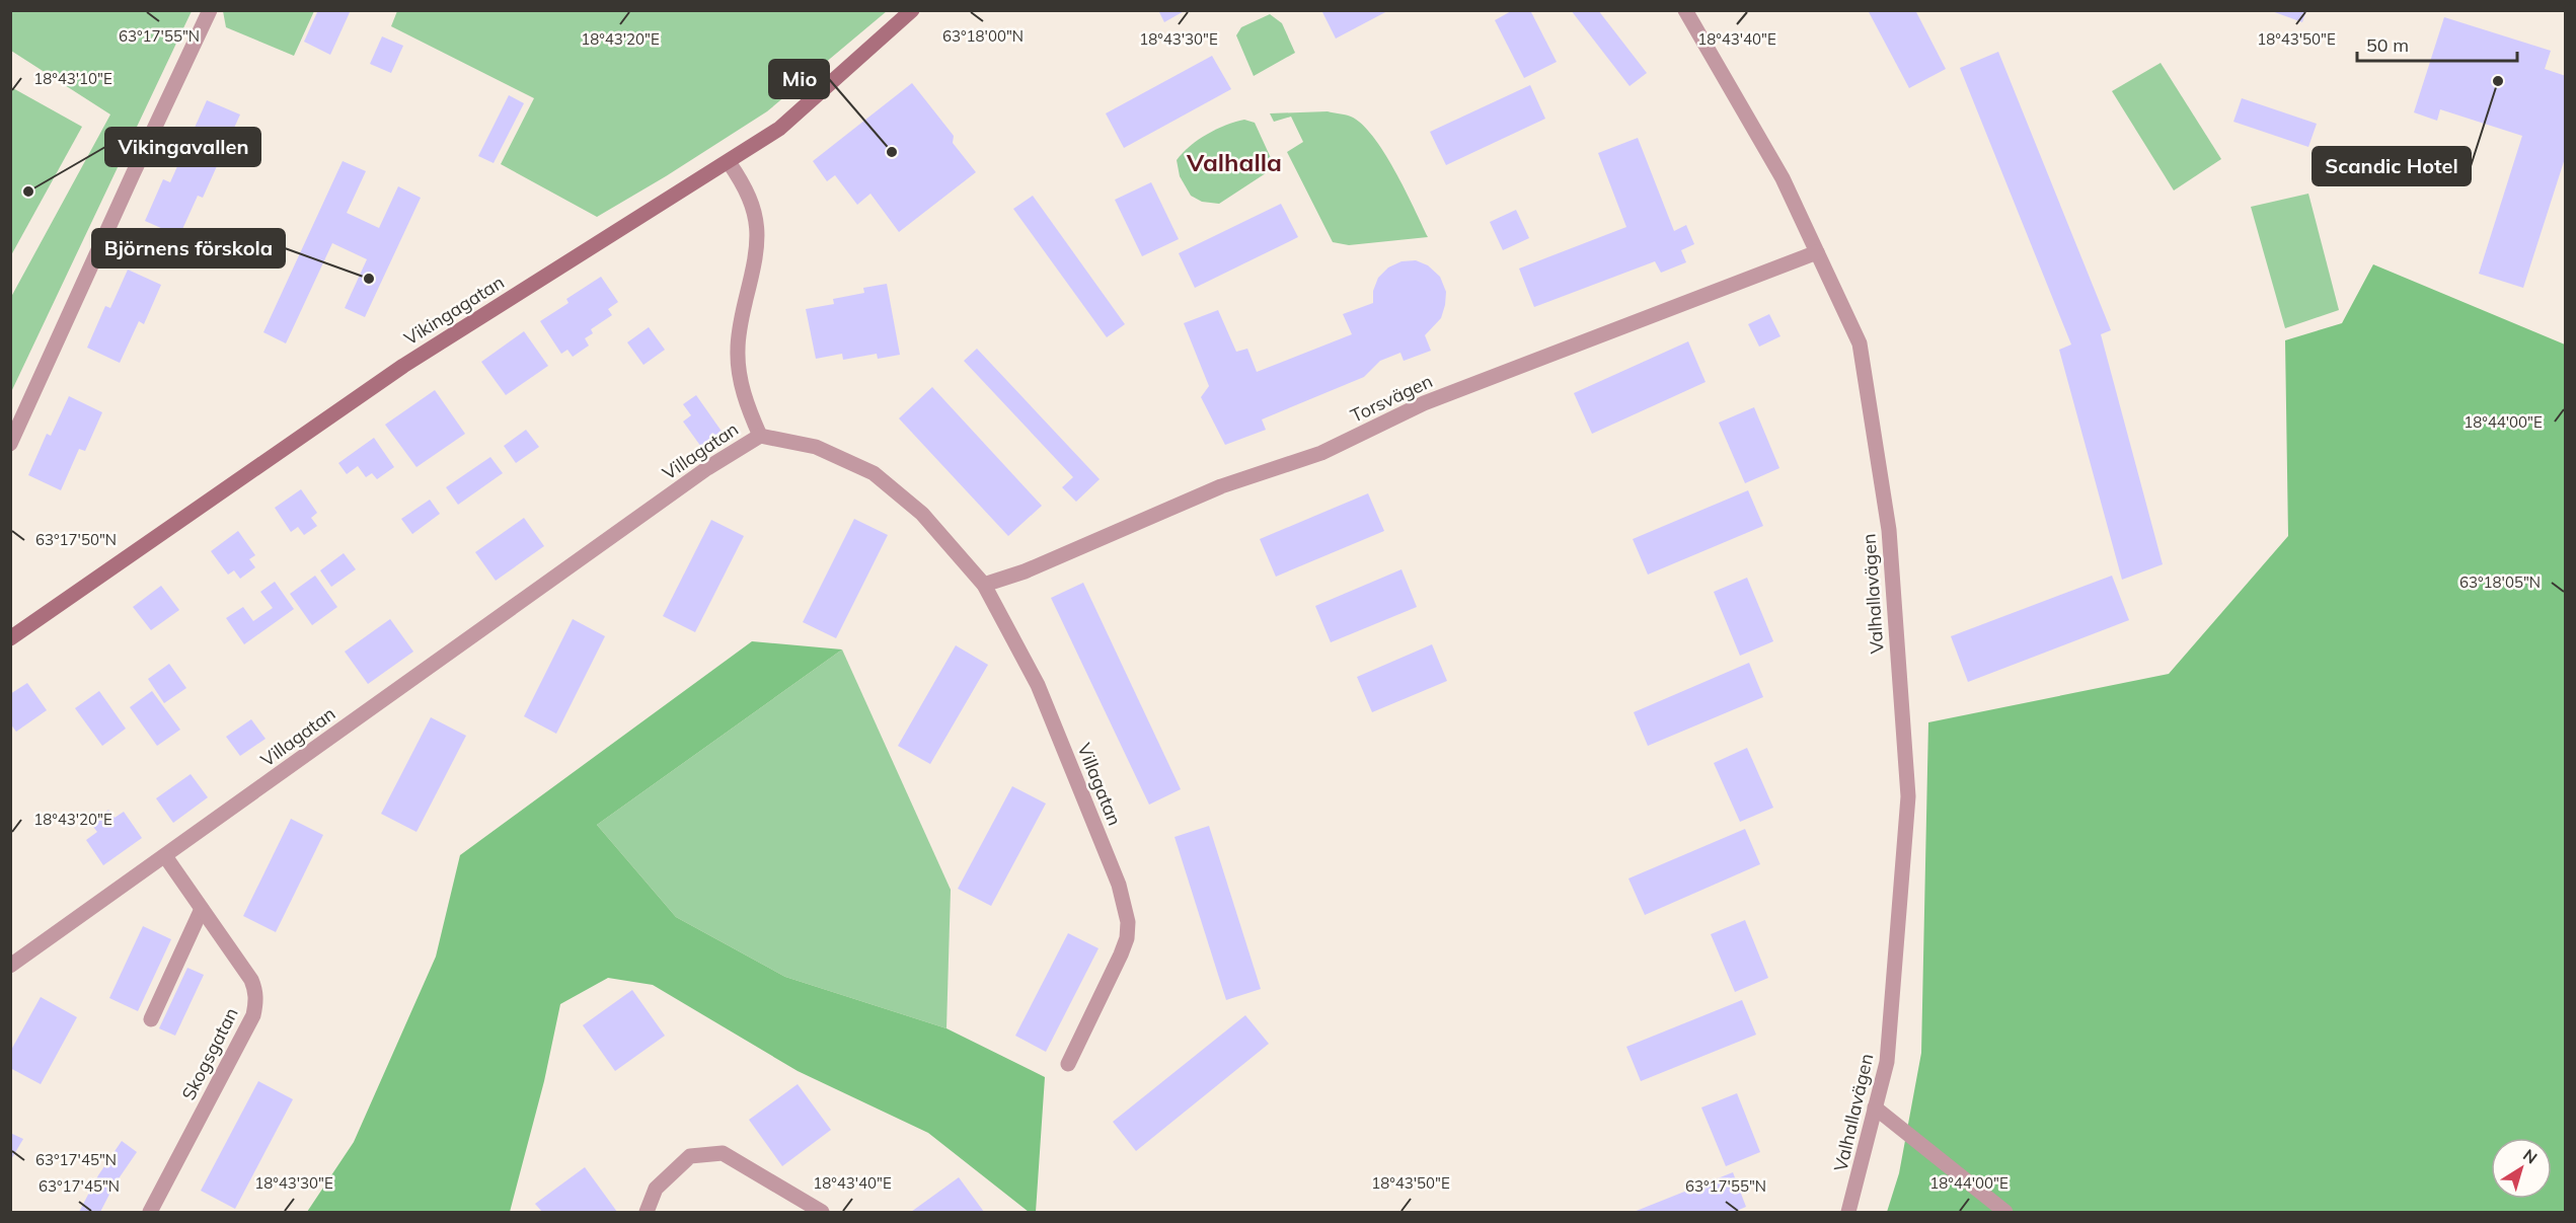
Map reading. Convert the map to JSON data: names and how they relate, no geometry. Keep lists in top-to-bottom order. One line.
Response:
{"streets":{"street":["Vikingagatan","Torsvägen","Villagatan","Valhallavägen","Skogsgatan"]},"crossings":[["Torsvägen","Villagatan"],["Torsvägen","Valhallavägen"],["Villagatan","Skogsgatan"]],"districts":["Valhalla"],"places":["Scandic Hotel","Mio","Vikingavallen","Björnens förskola"],"scale_bar":"50 m","north":"top right","coordinates":["63°17'55\"N","63°18'00\"N","18°43'20\"E","18°43'30\"E","18°43'40\"E","18°43'50\"E","18°43'10\"E","18°44'00\"E","63°17'50\"N","63°18'05\"N","63°17'45\"N"]}
